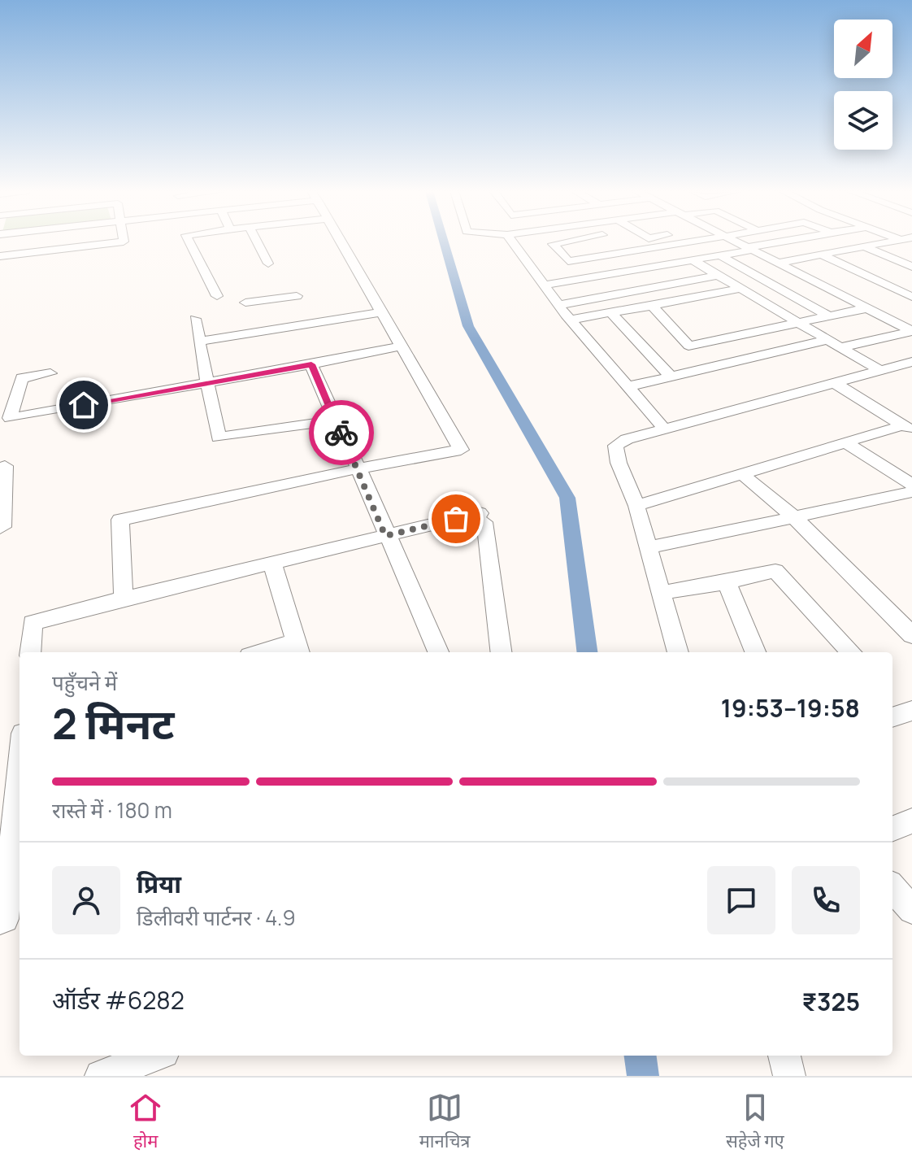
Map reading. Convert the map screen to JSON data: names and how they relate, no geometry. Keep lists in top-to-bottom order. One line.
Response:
{"north":"top right","page":{"heading":["2 मिनट","पहुँचने में","19:53–19:58"],"panel":["प्रिया","डिलीवरी पार्टनर · 4.9","ऑर्डर #6282","₹325"],"bar":"रास्ते में · 180 m","tabs":["होम","मानचित्र","सहेजे गए"]}}
